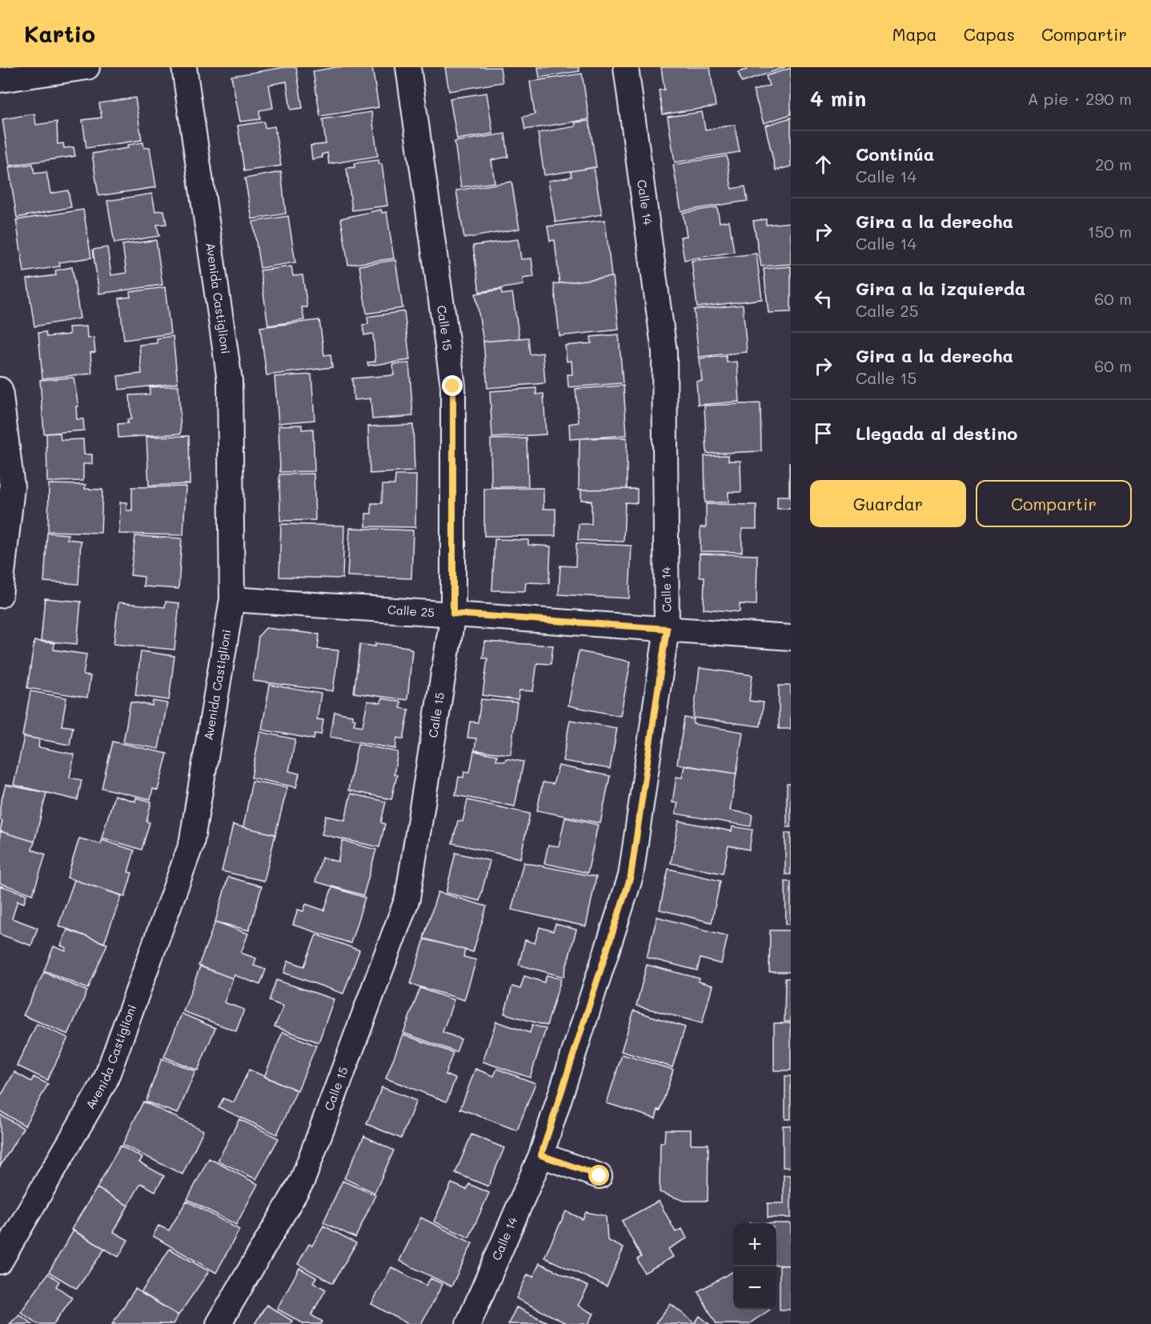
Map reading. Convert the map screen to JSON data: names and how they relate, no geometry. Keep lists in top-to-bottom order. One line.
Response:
{"streets":{"street":["Calle 14","Avenida Castiglioni","Calle 15","Calle 25"]},"crossings":[["Calle 14","Calle 25"],["Avenida Castiglioni","Calle 25"],["Calle 15","Calle 25"]],"page":{"header":"Kartio","nav":["Mapa","Capas","Compartir"],"heading":["4 min","A pie · 290 m"],"list":[["Continúa","Calle 14","20 m"],["Gira a la derecha","Calle 14","150 m"],["Gira a la izquierda","Calle 25","60 m"],["Gira a la derecha","Calle 15","60 m"],"Llegada al destino"],"buttons":["Guardar","Compartir"],"map_buttons":["+","−"]}}
